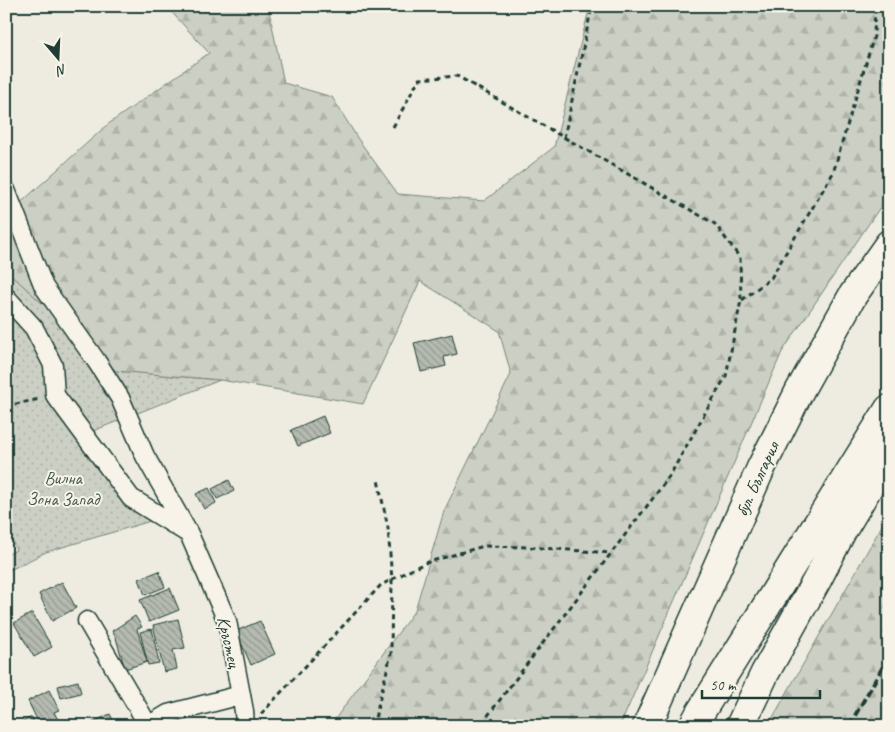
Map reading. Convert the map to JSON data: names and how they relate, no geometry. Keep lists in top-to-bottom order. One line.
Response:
{"streets":{"highway":["бул. България"],"street":["Кръстец"]},"parks":["Вилна Зона Запад"],"scale_bar":"50 m","north":"bottom"}
